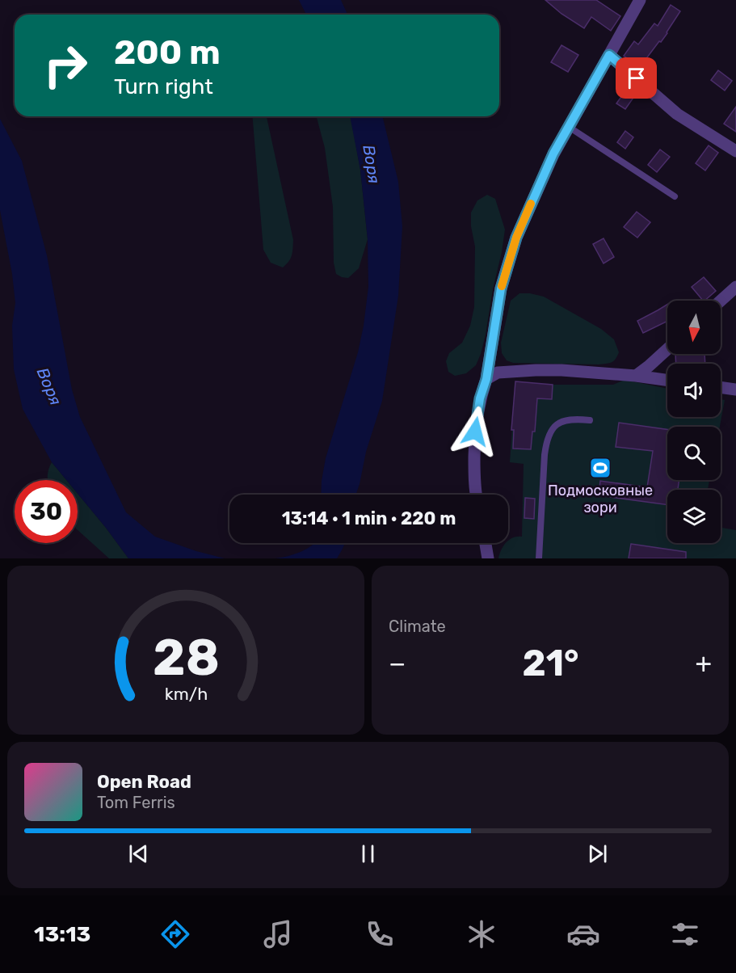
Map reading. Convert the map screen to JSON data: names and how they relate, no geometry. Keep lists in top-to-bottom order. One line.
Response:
{"water":["Воря"],"places":{"sports":["Подмосковные зори"]},"north":"bottom","page":{"turn":["200 m","Turn right"],"limit":"30","trip":"13:14 · 1 min · 220 m","tile":"Climate","heat":["−","21°","+"],"song":["Open Road","Tom Ferris"],"tabs":"13:13","gauge":["28","km/h"]}}
